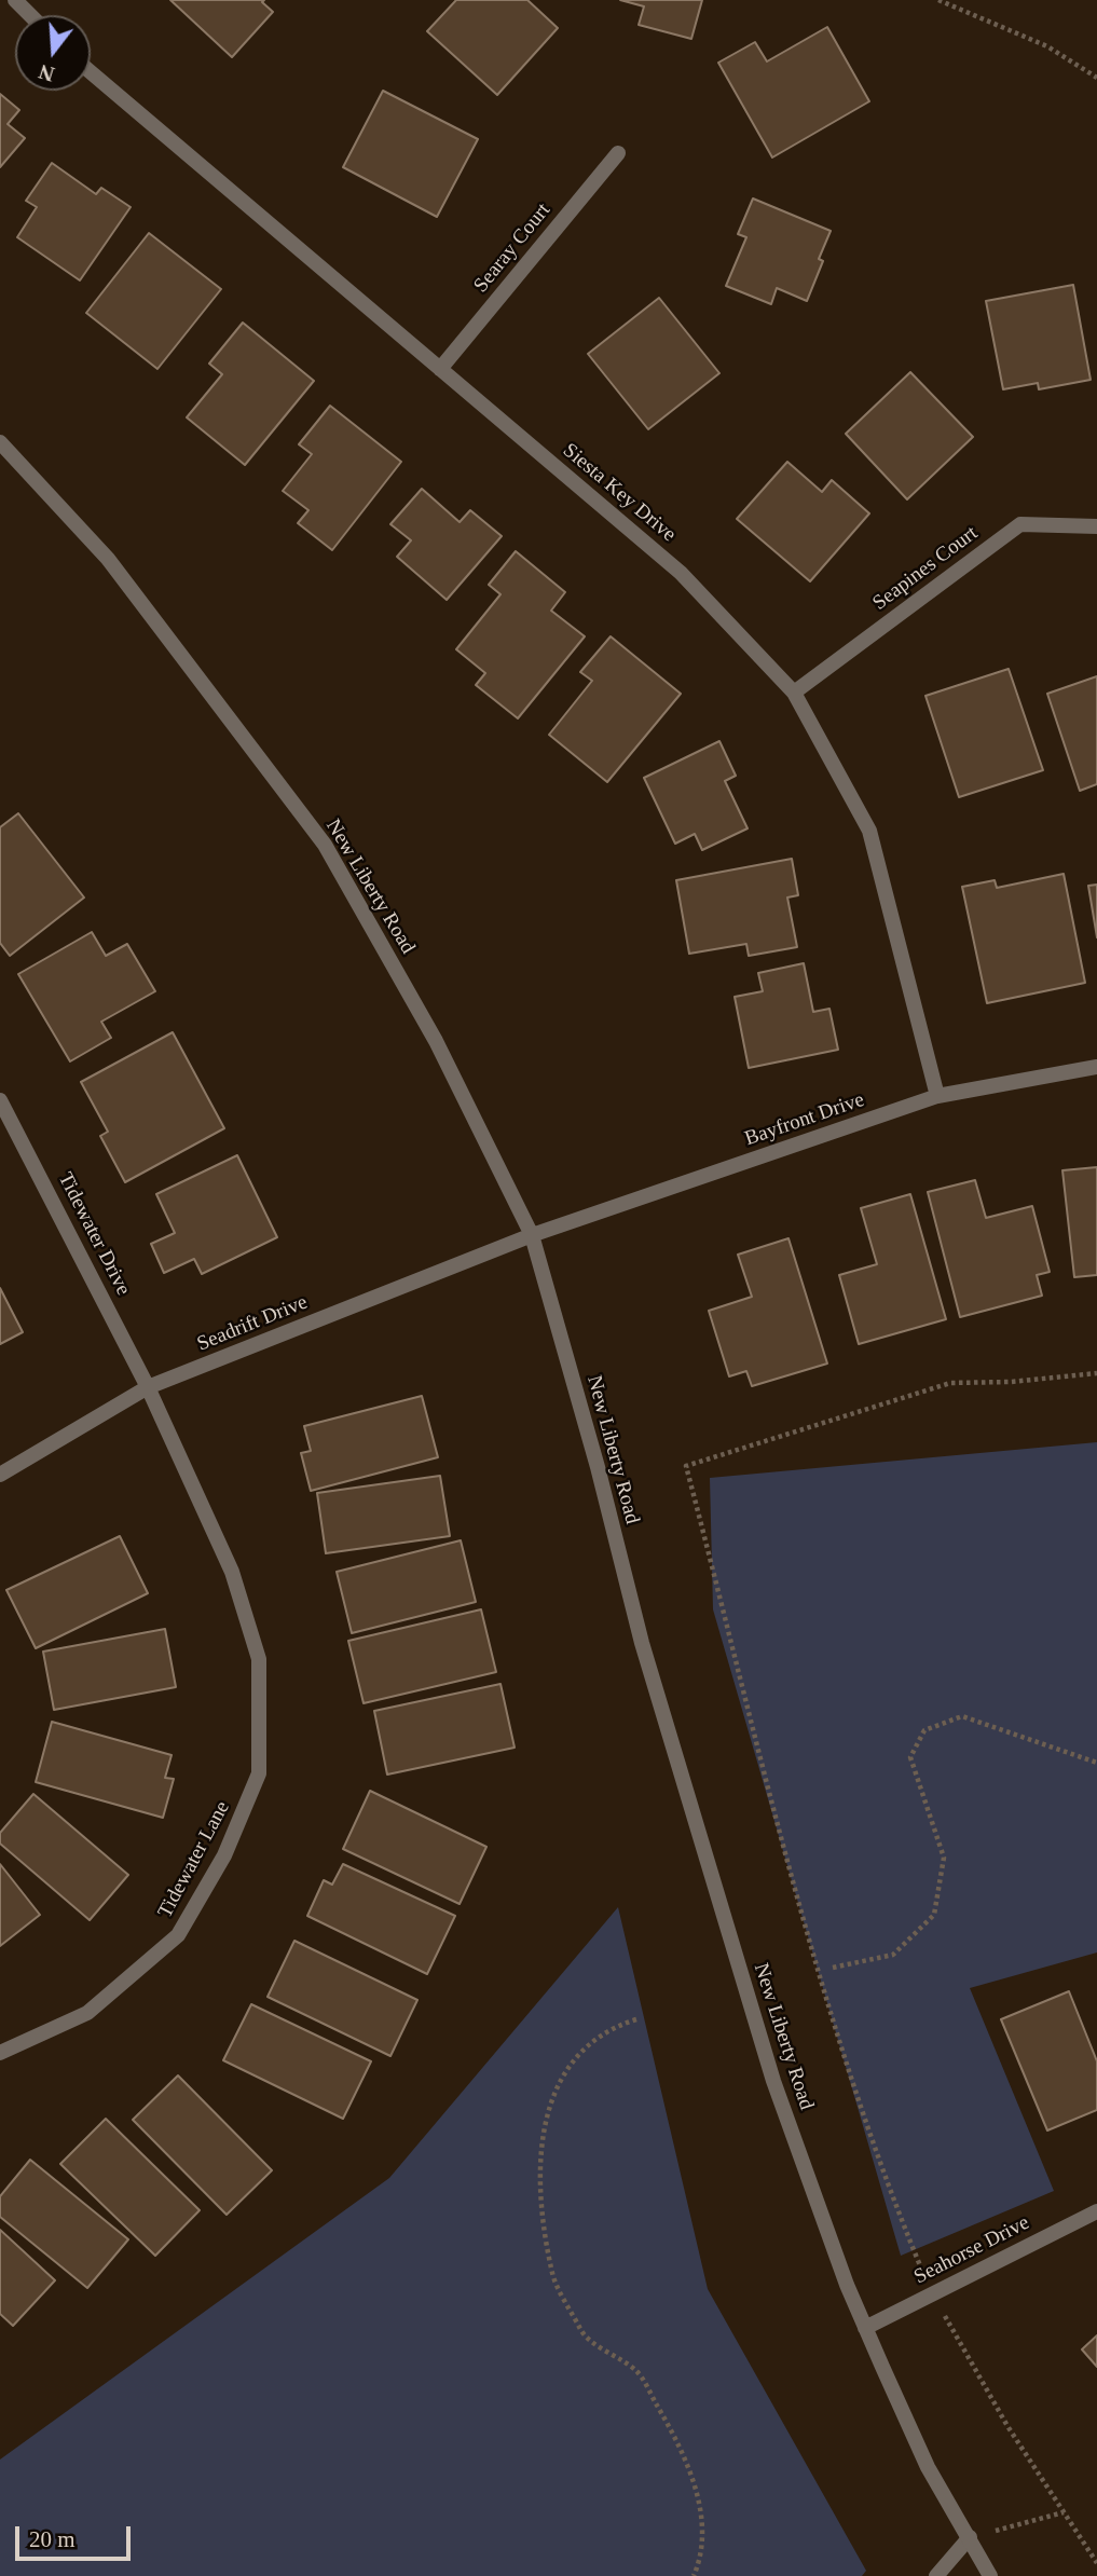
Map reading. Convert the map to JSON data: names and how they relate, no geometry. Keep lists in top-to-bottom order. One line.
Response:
{"streets":{"street":["Searay Court","Siesta Key Drive","Seapines Court","New Liberty Road","Bayfront Drive","Tidewater Drive","Seadrift Drive","Tidewater Lane","Seahorse Drive"]},"crossings":[["Searay Court","Siesta Key Drive"],["Siesta Key Drive","Seapines Court"],["Siesta Key Drive","Bayfront Drive"],["New Liberty Road","Bayfront Drive"],["New Liberty Road","Seadrift Drive"],["New Liberty Road","Seahorse Drive"],["Bayfront Drive","Seadrift Drive"],["Tidewater Drive","Seadrift Drive"],["Tidewater Drive","Tidewater Lane"],["Seadrift Drive","Tidewater Lane"]],"scale_bar":"20 m","north":"bottom"}
